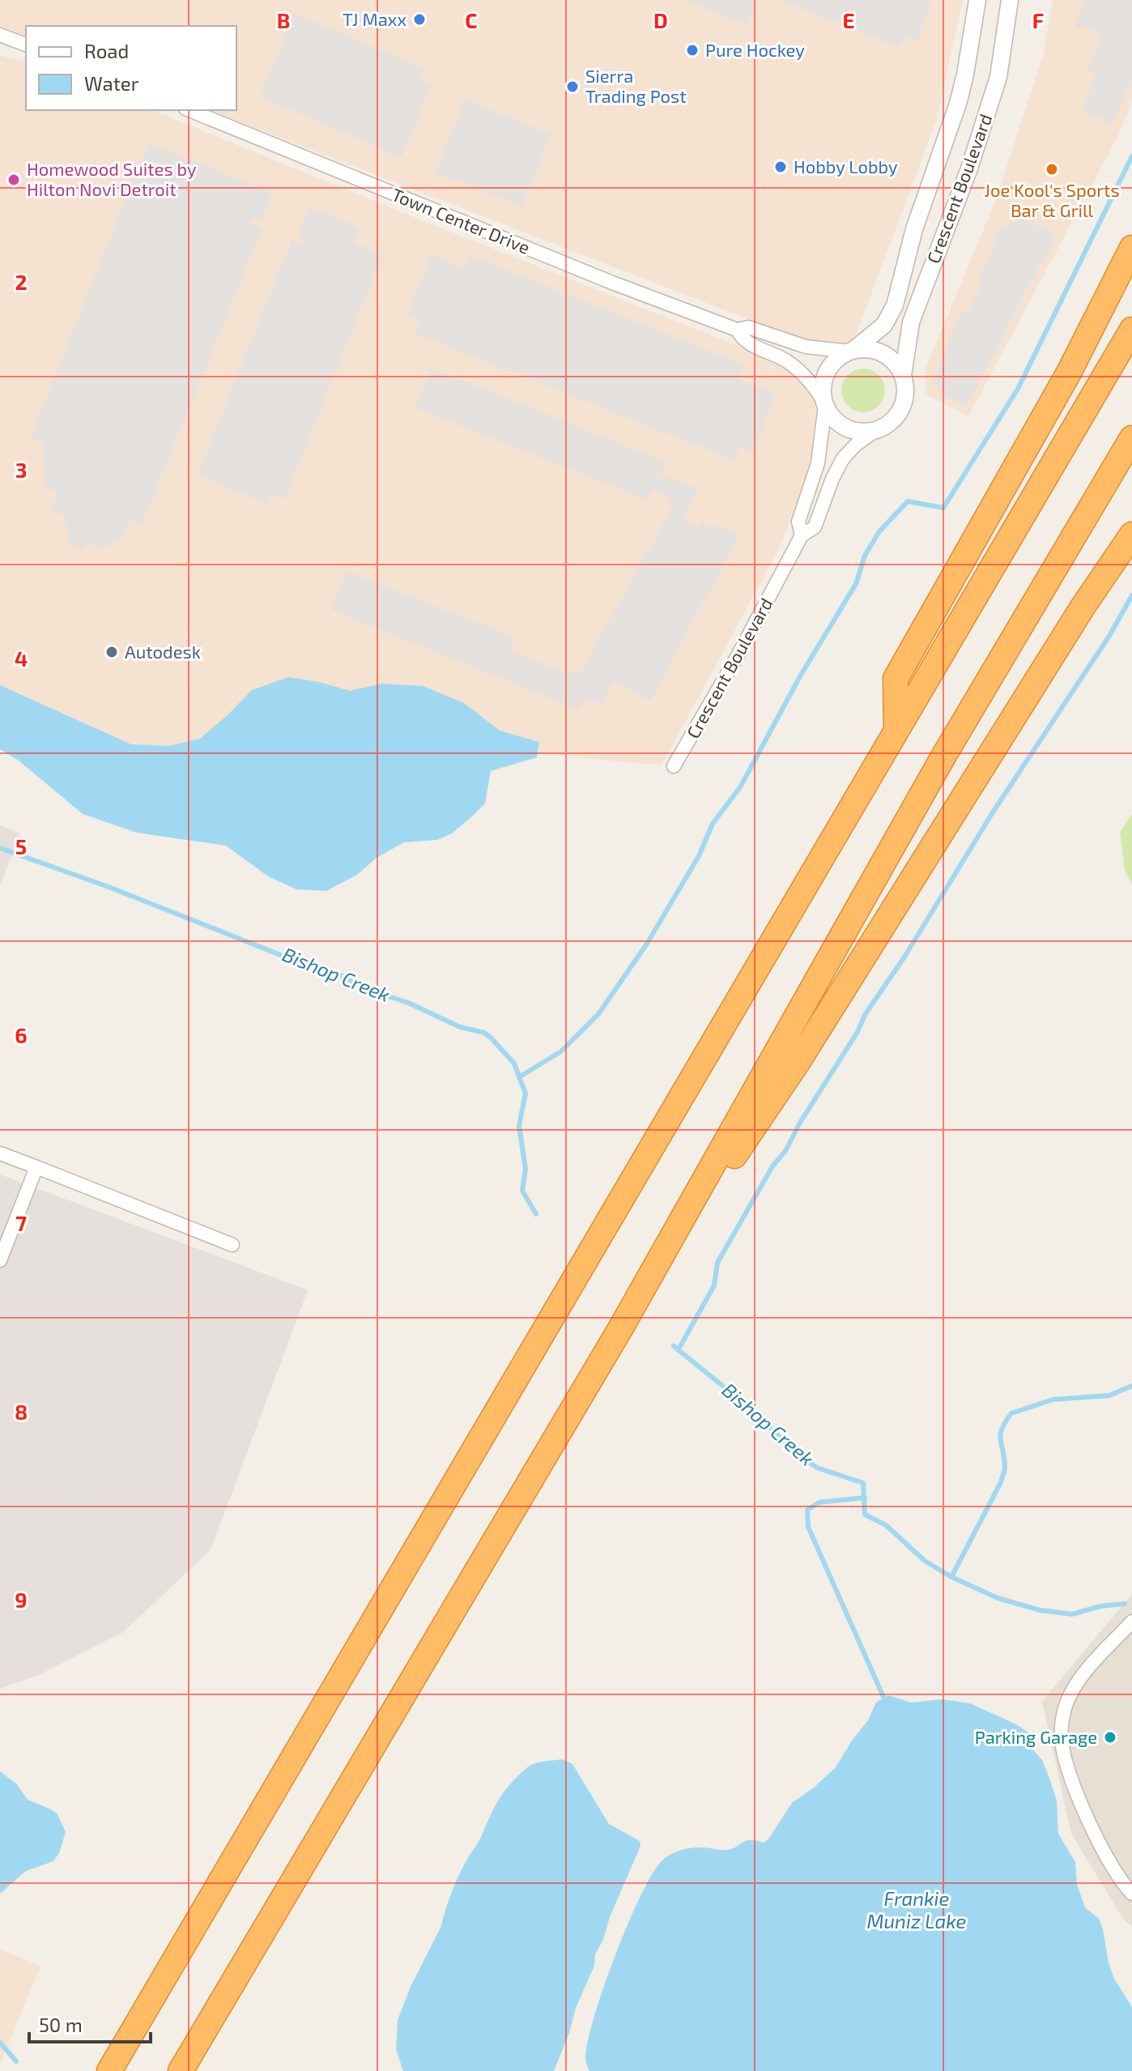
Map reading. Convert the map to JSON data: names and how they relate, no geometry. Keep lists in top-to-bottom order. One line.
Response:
{"streets":{"street":["Crescent Boulevard","Town Center Drive"]},"crossings":[["Crescent Boulevard","Town Center Drive"]],"water":["Bishop Creek","Frankie Muniz Lake"],"places":["TJ Maxx","Pure Hockey","Sierra Trading Post","Hobby Lobby","Joe Kool's Sports Bar & Grill","Homewood Suites by Hilton Novi Detroit","Autodesk","Parking Garage"],"legend":["Road","Water"],"scale_bar":"50 m","grid":{"columns":["B","C","D","E","F"],"rows":["2","3","4","5","6","7","8","9"]}}
